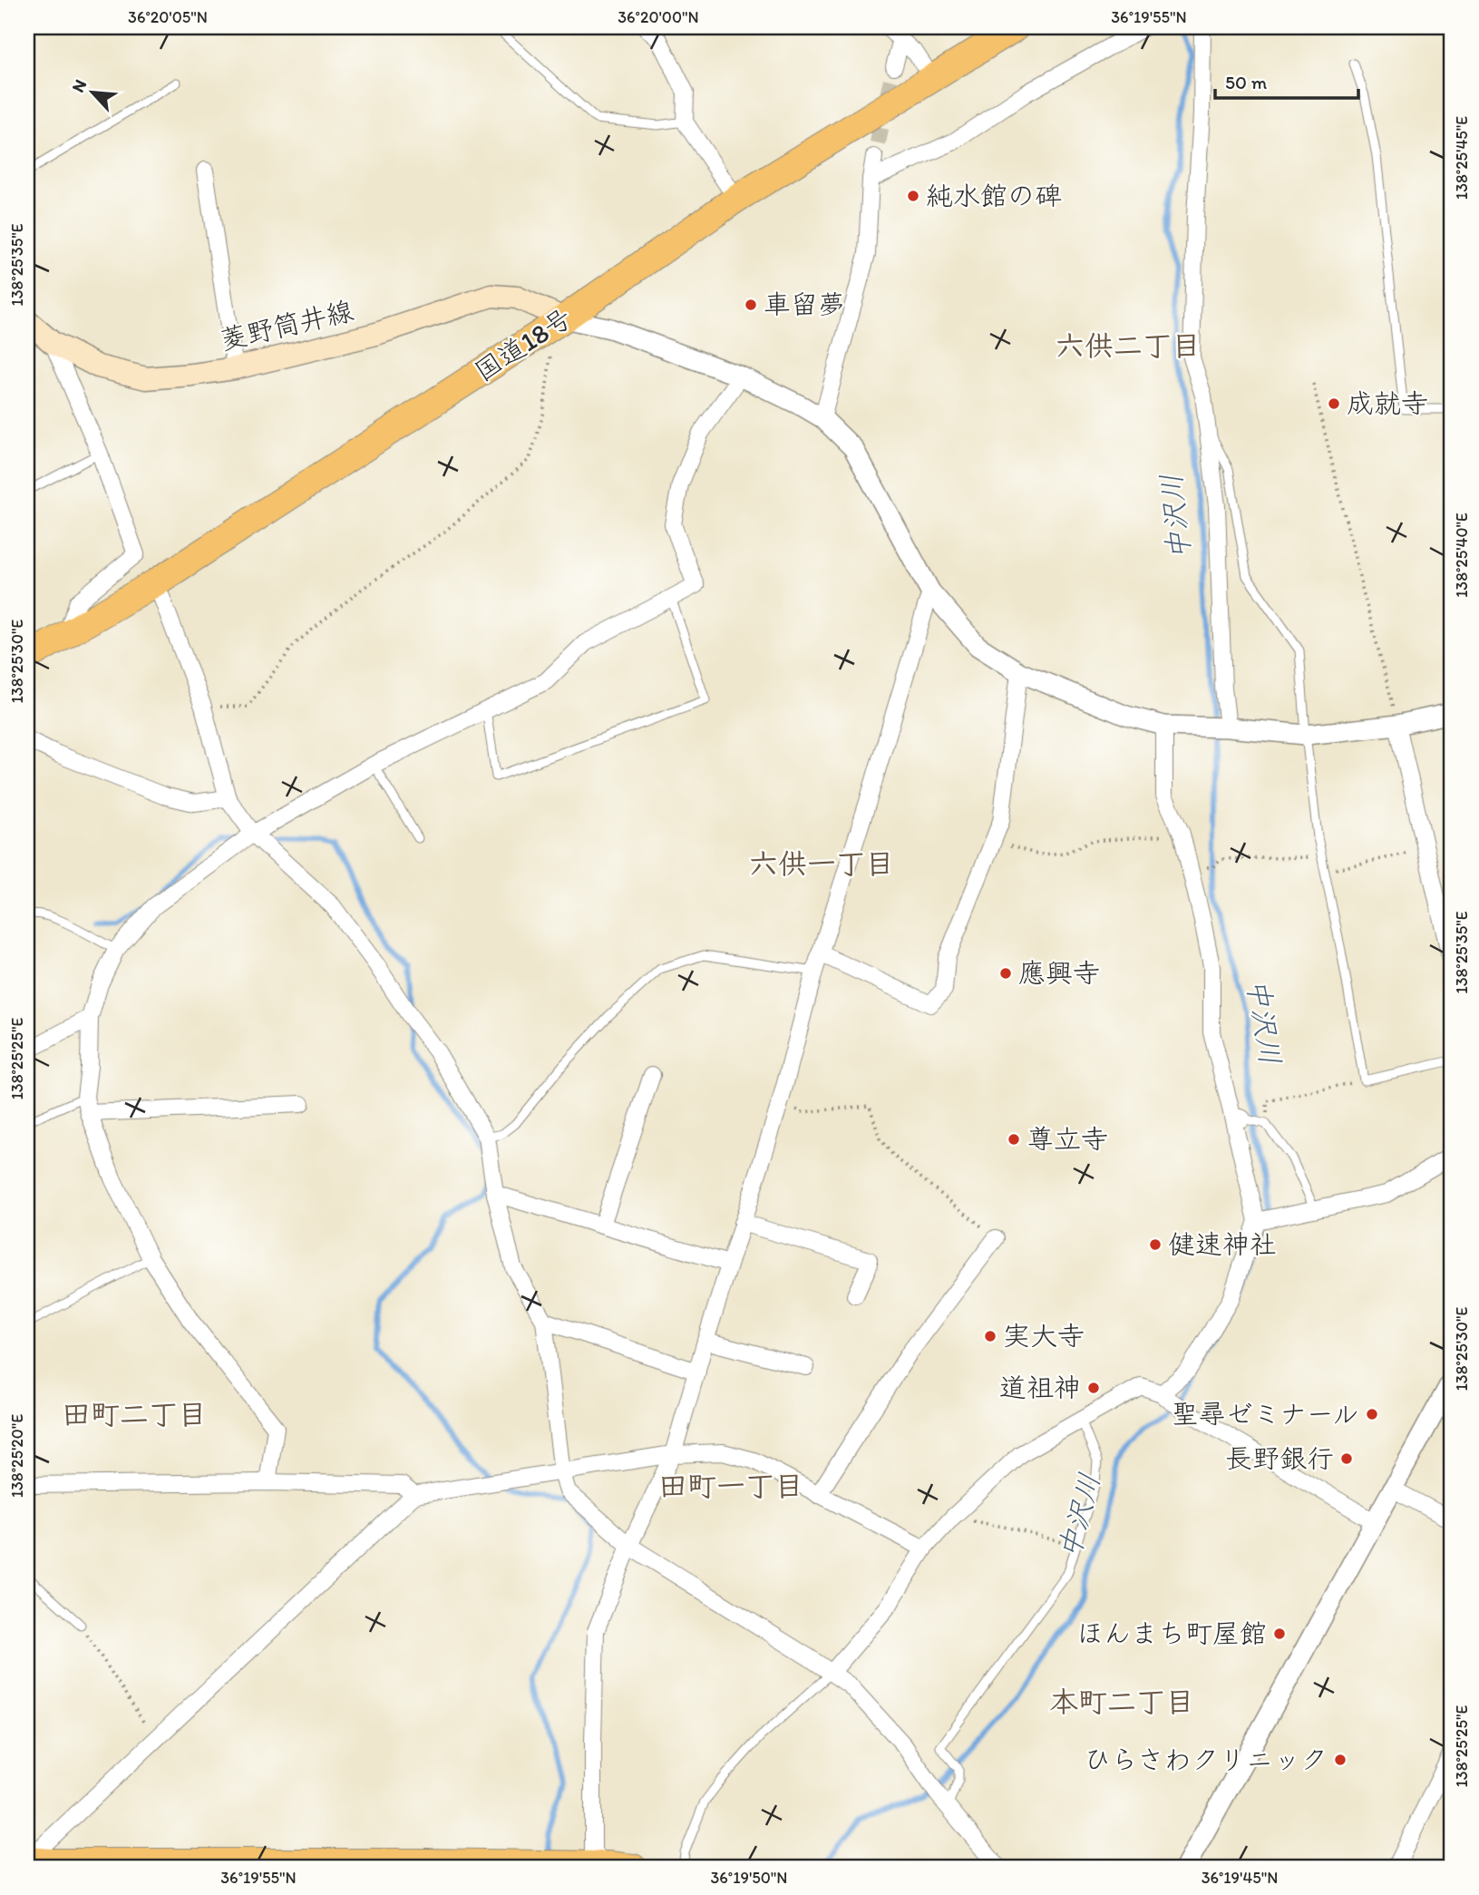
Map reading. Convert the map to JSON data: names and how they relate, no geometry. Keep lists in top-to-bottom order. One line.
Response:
{"streets":{"highway":["国道18号"],"main road":["菱野筒井線"]},"crossings":[["菱野筒井線","国道18号"]],"districts":["六供二丁目","六供一丁目","田町二丁目","田町一丁目","本町二丁目"],"water":["中沢川"],"places":["純水館の碑","車留夢","成就寺","應興寺","尊立寺","健速神社","実大寺","道祖神","聖尋ゼミナール","長野銀行","ほんまち町屋館","ひらさわクリニック"],"scale_bar":"50 m","north":"top left","coordinates":["36°20'05\"N","36°20'00\"N","36°19'55\"N","138°25'45\"E","138°25'35\"E","138°25'40\"E","138°25'30\"E","138°25'25\"E","138°25'20\"E","36°19'50\"N","36°19'45\"N"]}
